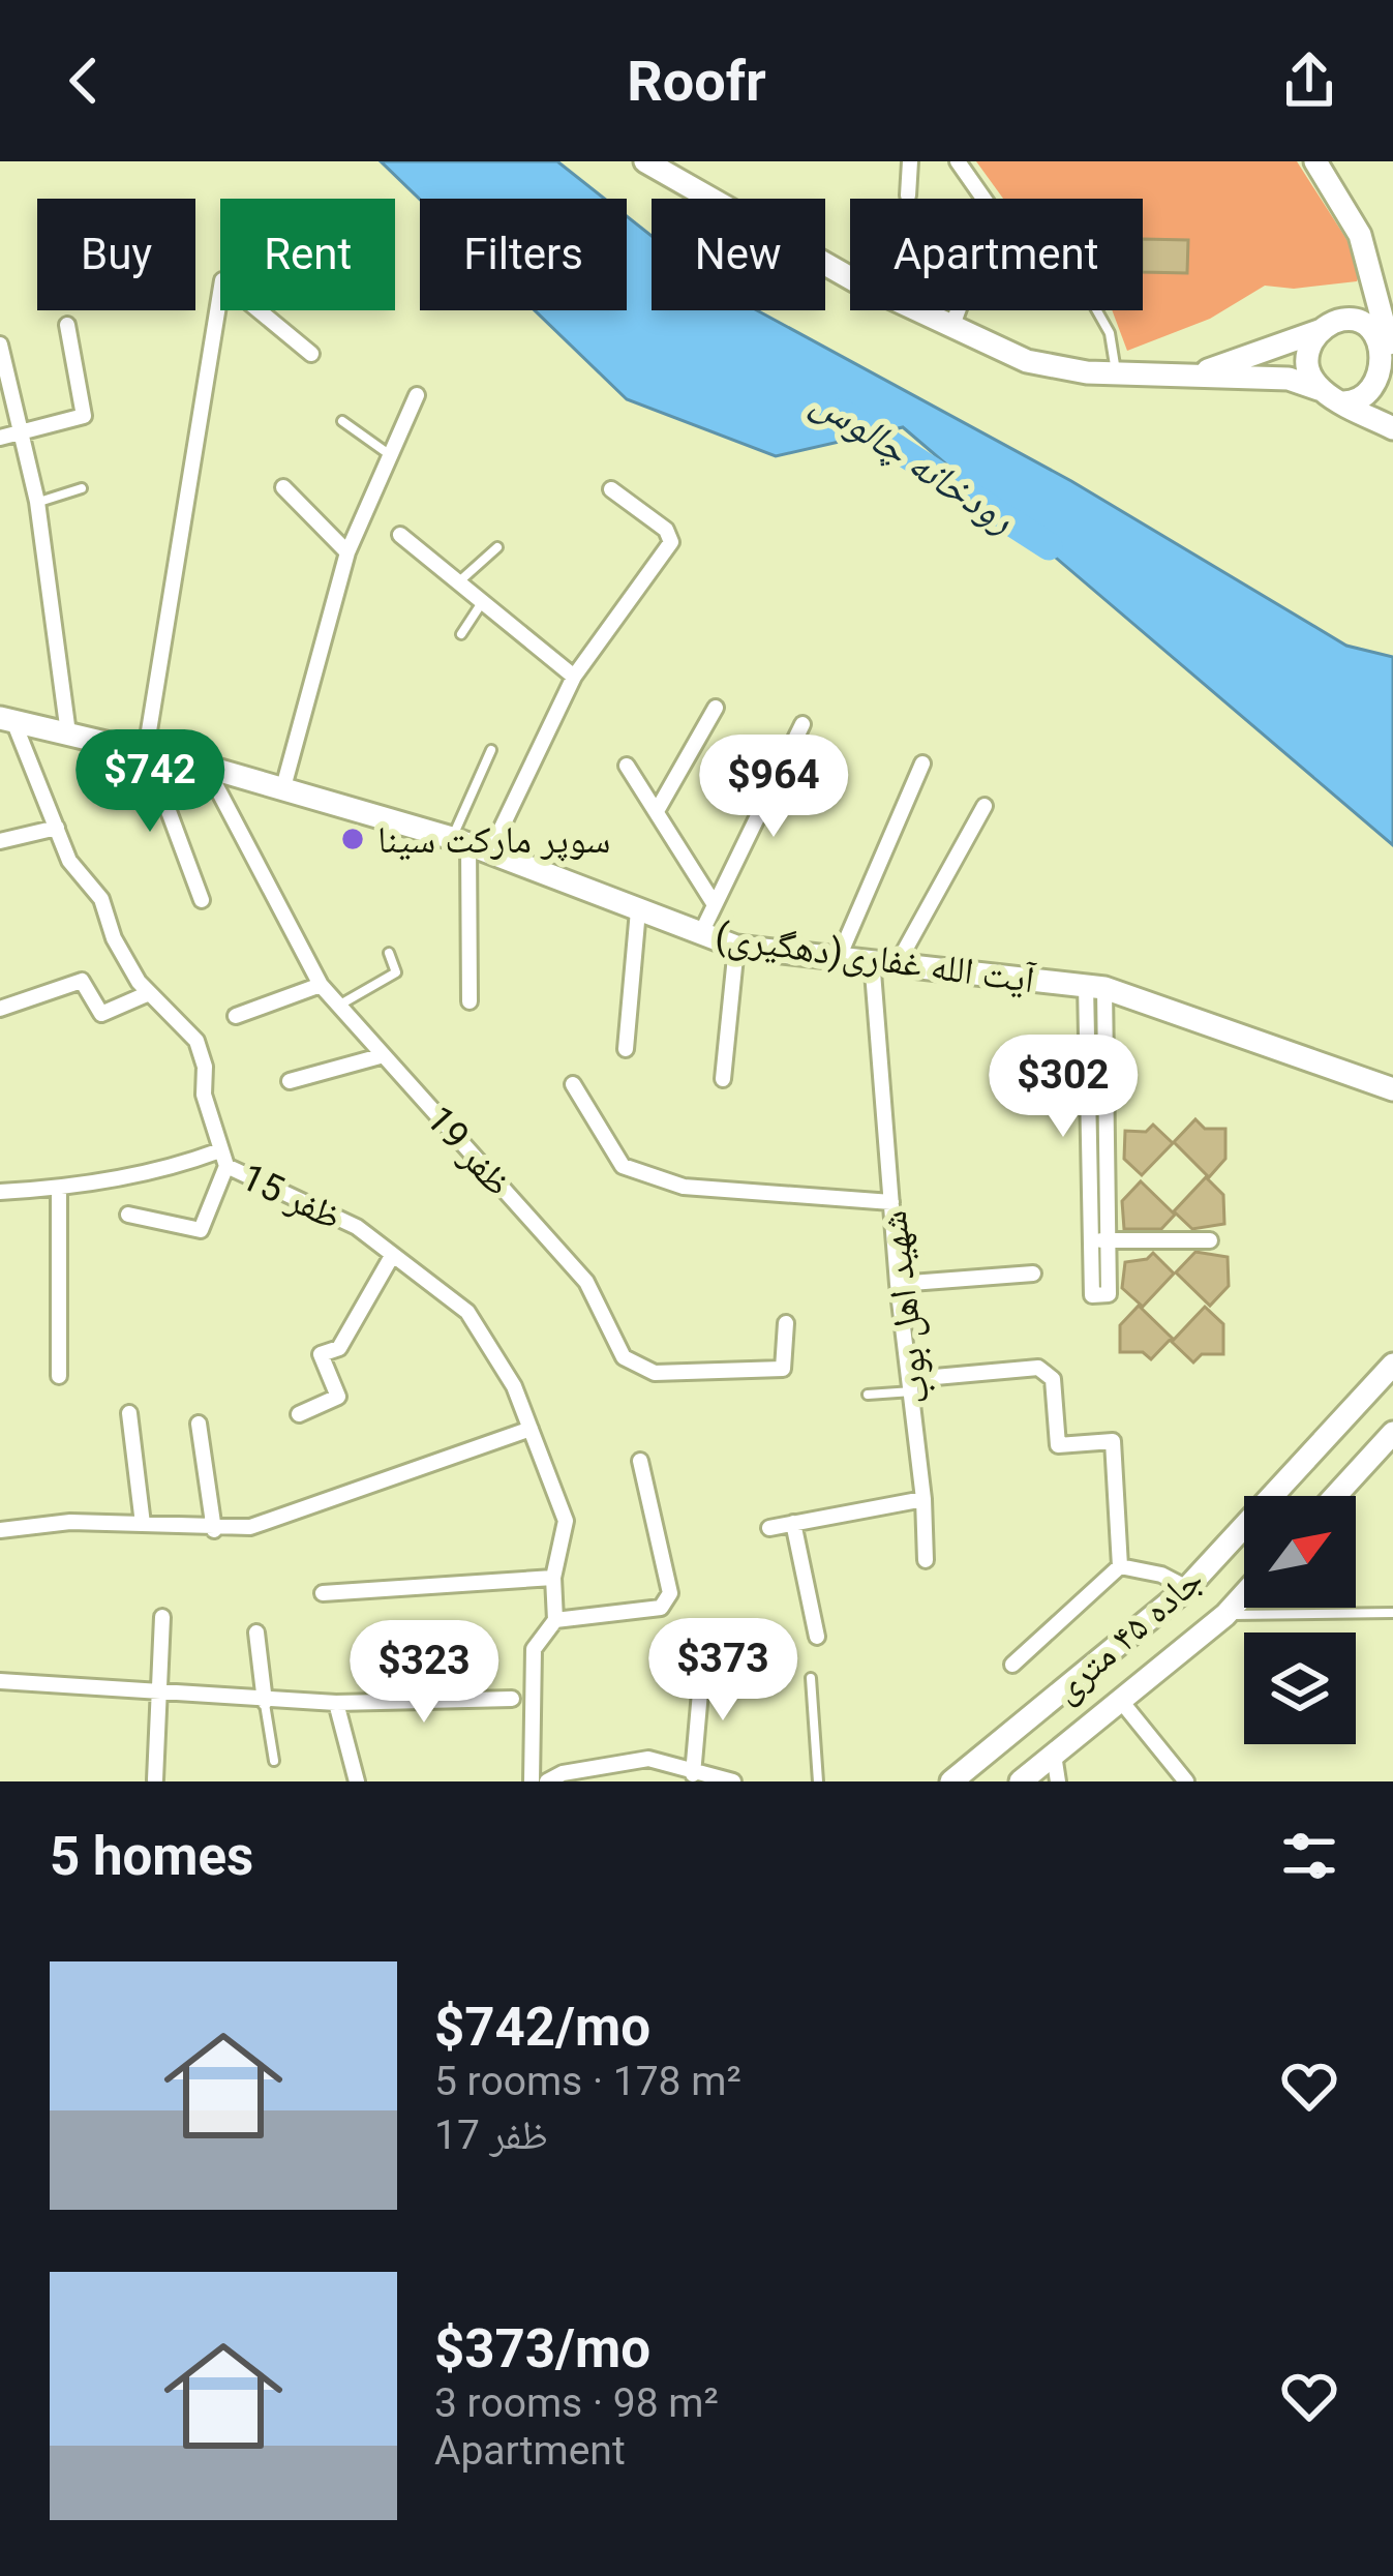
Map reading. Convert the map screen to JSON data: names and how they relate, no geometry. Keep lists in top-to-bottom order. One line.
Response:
{"streets":{"street":["آیت الله غفاری(دهگیری)","ظفر 19","ظفر 15","شهید اهل بوب","جاده ۴۵ متری"]},"crossings":[["آیت الله غفاری(دهگیری)","ظفر 19"],["آیت الله غفاری(دهگیری)","ظفر 15"],["آیت الله غفاری(دهگیری)","شهید اهل بوب"]],"water":["رودخانه چالوس"],"places":["سوپر مارکت سینا"],"north":"top right","page":{"header":"Roofr","chip":["Buy","Rent","Filters","New","Apartment"],"price":["$742","$964","$302","$373","$323"],"heading":"5 homes","list":[{"name":"$742/mo","note":"5 rooms · 178 m² · ظفر 17"},{"name":"$373/mo","note":"3 rooms · 98 m² · Apartment"}]}}
